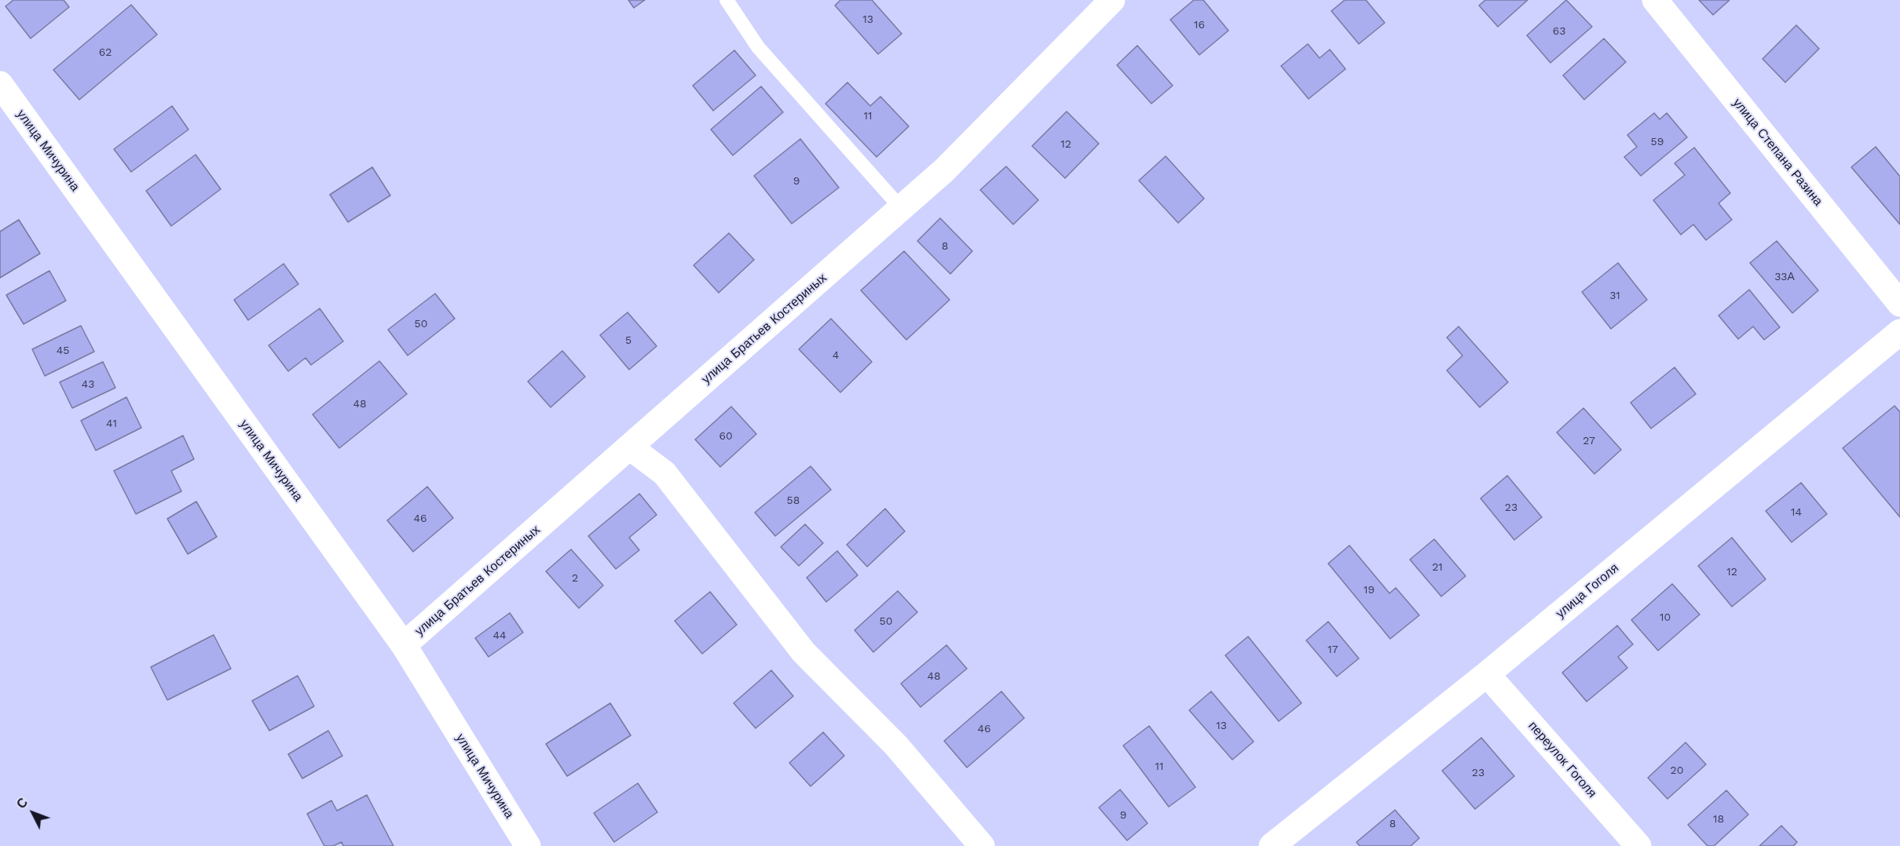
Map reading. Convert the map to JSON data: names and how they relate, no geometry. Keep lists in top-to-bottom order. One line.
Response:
{"streets":{"street":["улица Мичурина","улица Степана Разина","улица Братьев Костериных","улица Гоголя","переулок Гоголя"]},"crossings":[["улица Мичурина","улица Братьев Костериных"],["улица Гоголя","переулок Гоголя"]],"house_numbers":["13","16","63","62","11","59","12","9","8","33А","31","50","5","45","4","43","48","41","60","27","58","23","14","46","21","12","2","19","10","50","44","17","48","13","46","11","20","23","9","18","8"],"north":"top left"}
